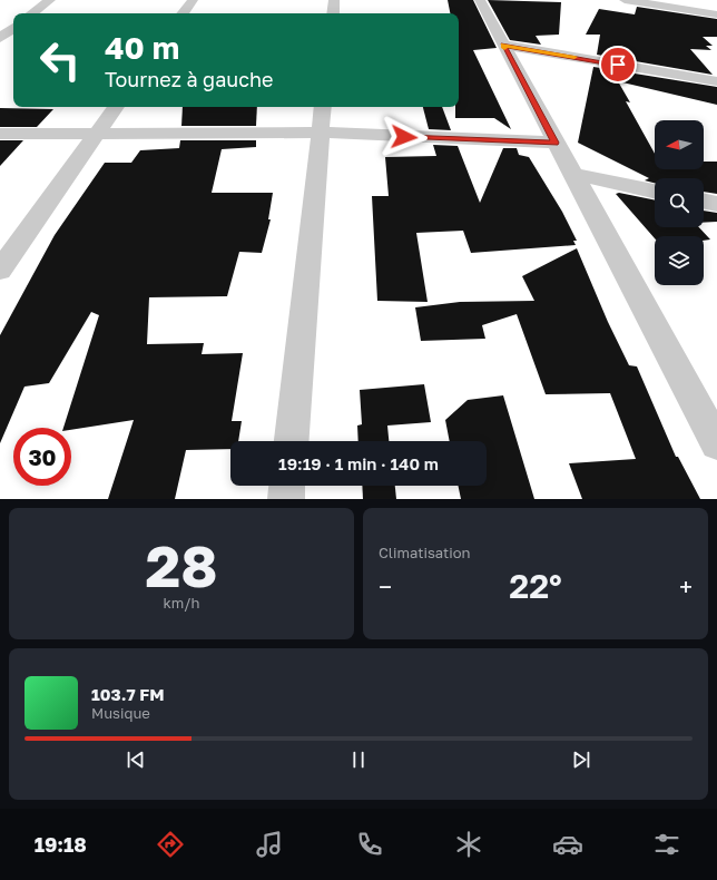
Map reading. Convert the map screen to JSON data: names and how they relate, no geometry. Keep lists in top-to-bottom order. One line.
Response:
{"north":"left","page":{"turn":["40 m","Tournez à gauche"],"limit":"30","trip":"19:19 · 1 min · 140 m","tile":[["28","km/h"],"Climatisation"],"heat":["−","22°","+"],"song":["103.7 FM","Musique"],"tabs":"19:18"}}
